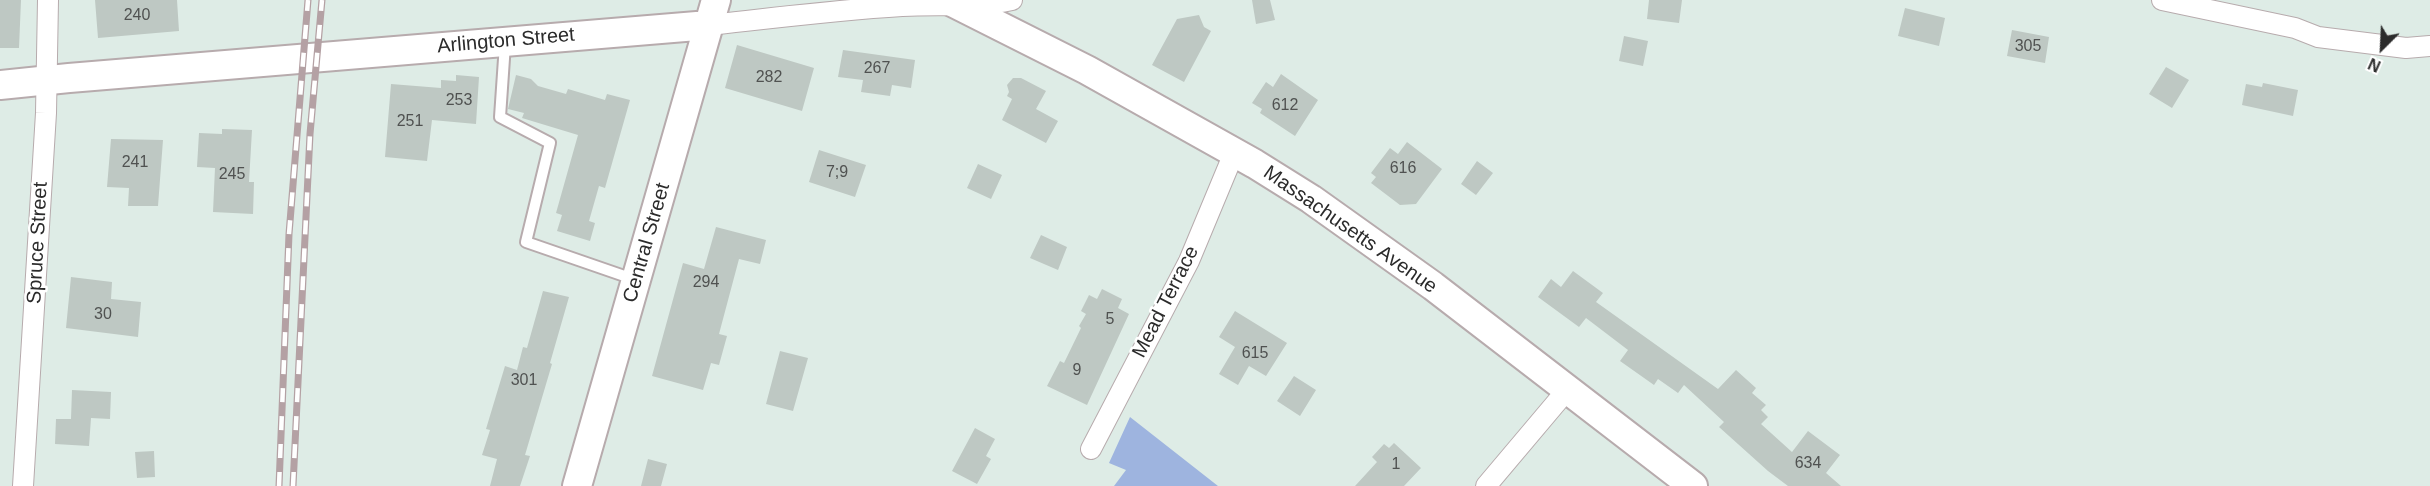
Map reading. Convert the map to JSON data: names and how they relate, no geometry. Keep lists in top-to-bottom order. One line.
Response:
{"streets":{"street":["Arlington Street","Massachusetts Avenue","Spruce Street","Central Street","Mead Terrace"]},"crossings":[["Arlington Street","Massachusetts Avenue"],["Arlington Street","Spruce Street"],["Arlington Street","Central Street"],["Massachusetts Avenue","Mead Terrace"]],"house_numbers":["240","305","267","282","253","612","251","241","616","7;9","245","294","30","5","615","9","301","634","1"],"north":"bottom left"}
